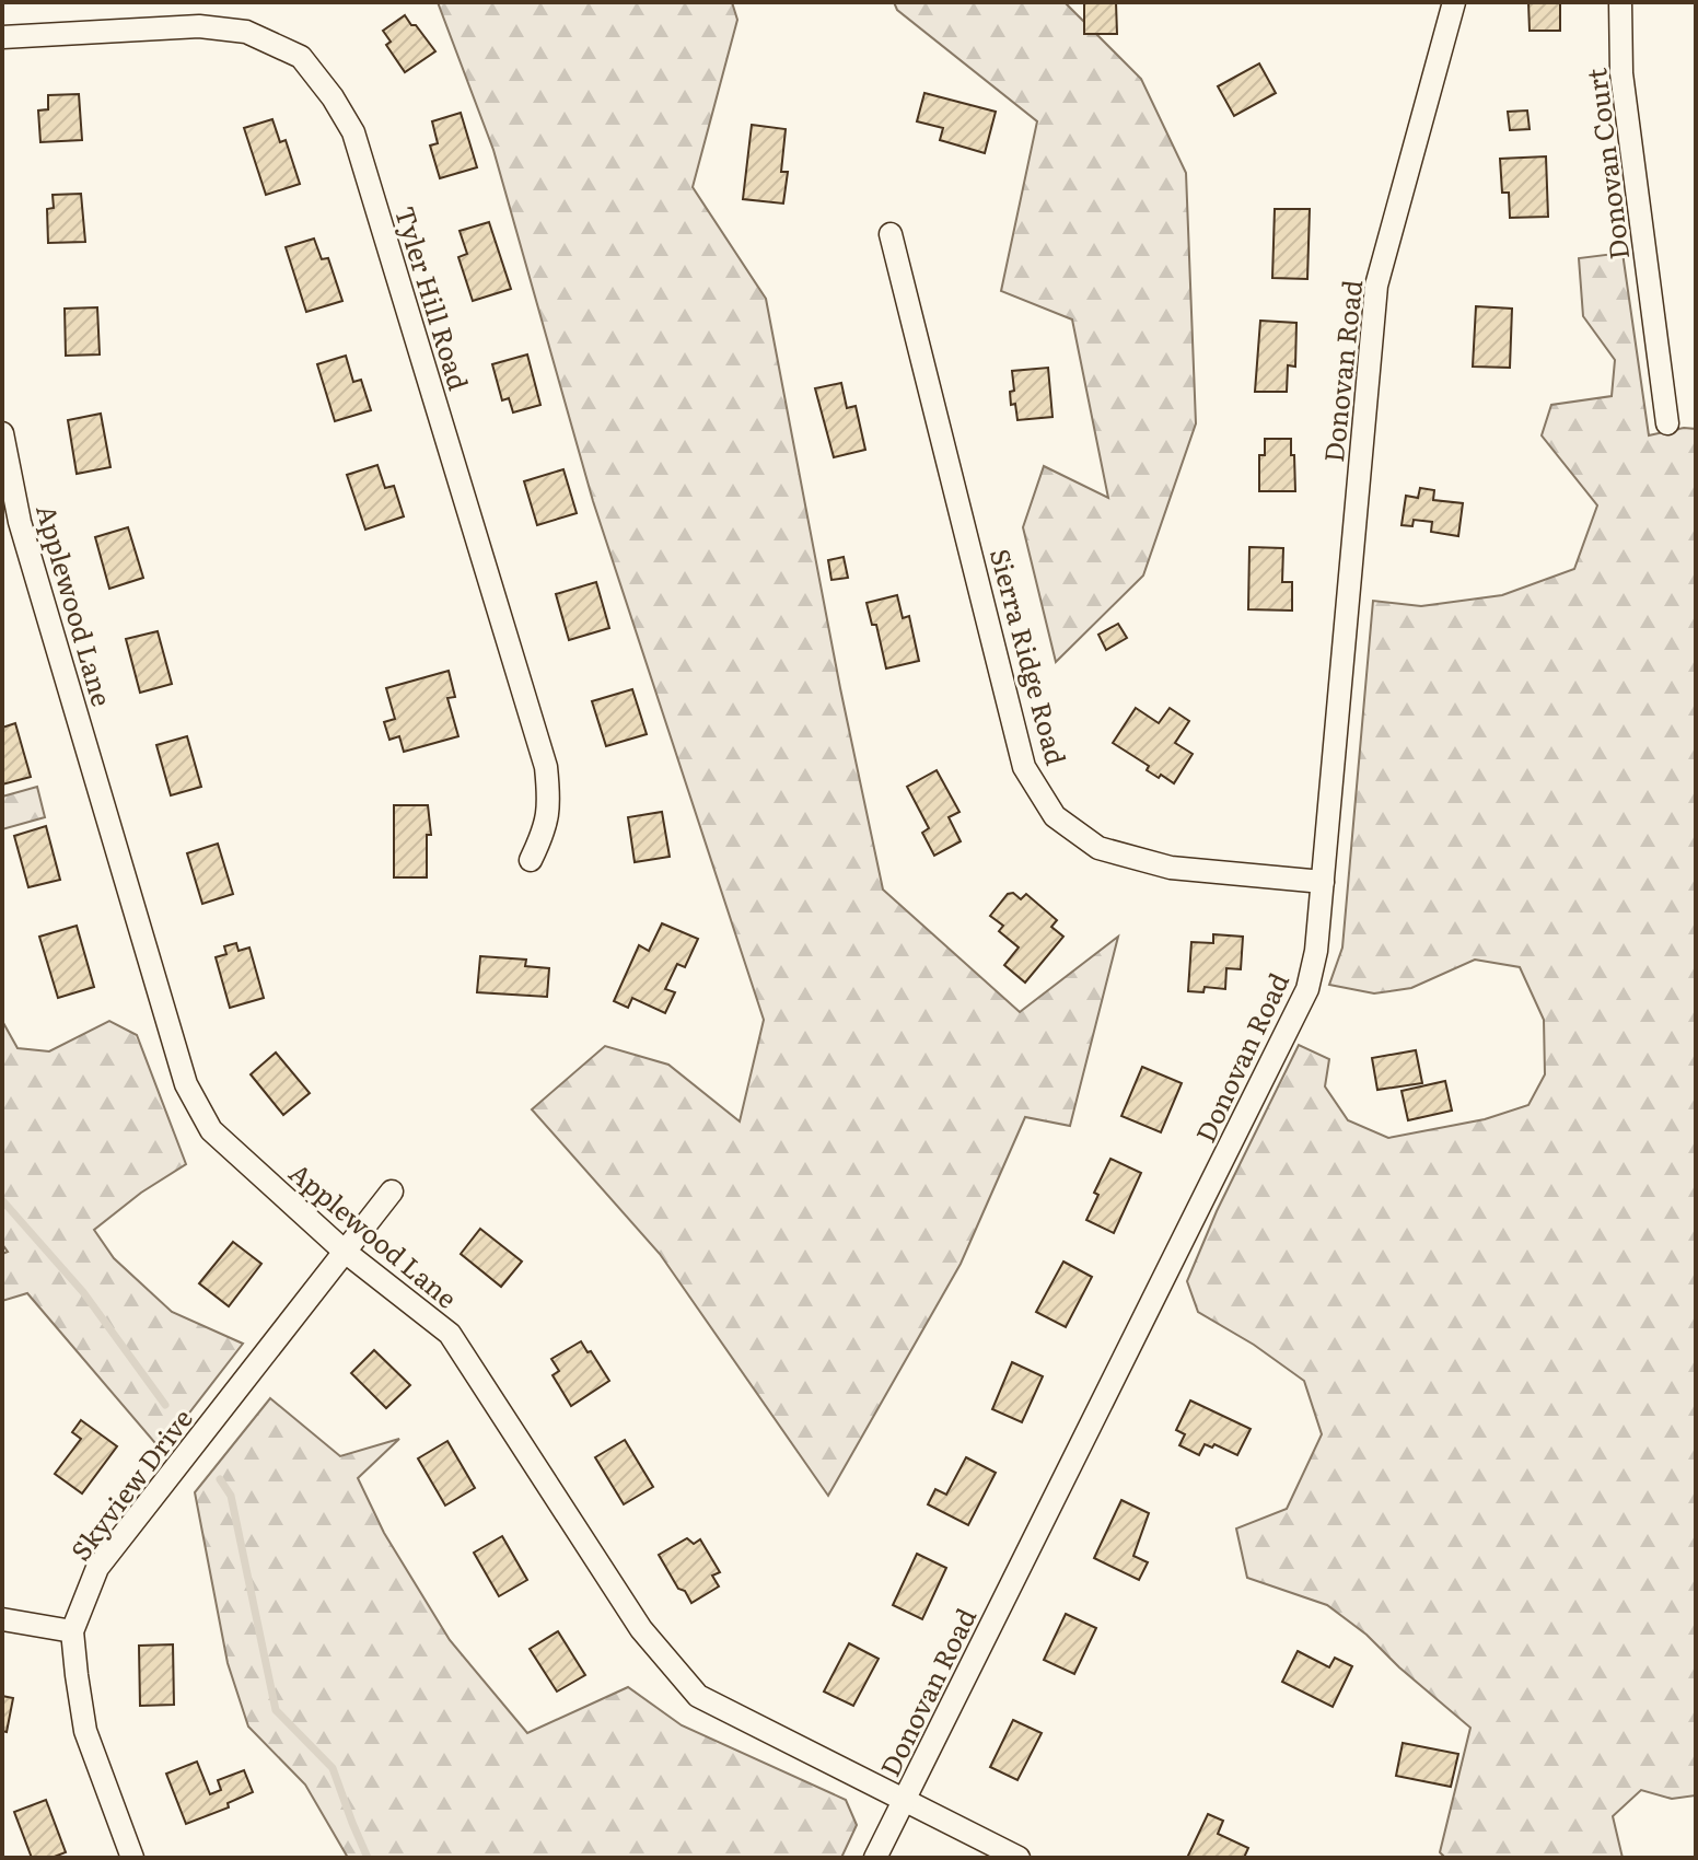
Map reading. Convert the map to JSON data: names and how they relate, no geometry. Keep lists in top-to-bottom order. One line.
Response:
{"streets":{"street":["Donovan Court","Tyler Hill Road","Donovan Road","Applewood Lane","Sierra Ridge Road","Skyview Drive"]},"crossings":[["Donovan Road","Applewood Lane"],["Donovan Road","Sierra Ridge Road"],["Applewood Lane","Skyview Drive"]]}
